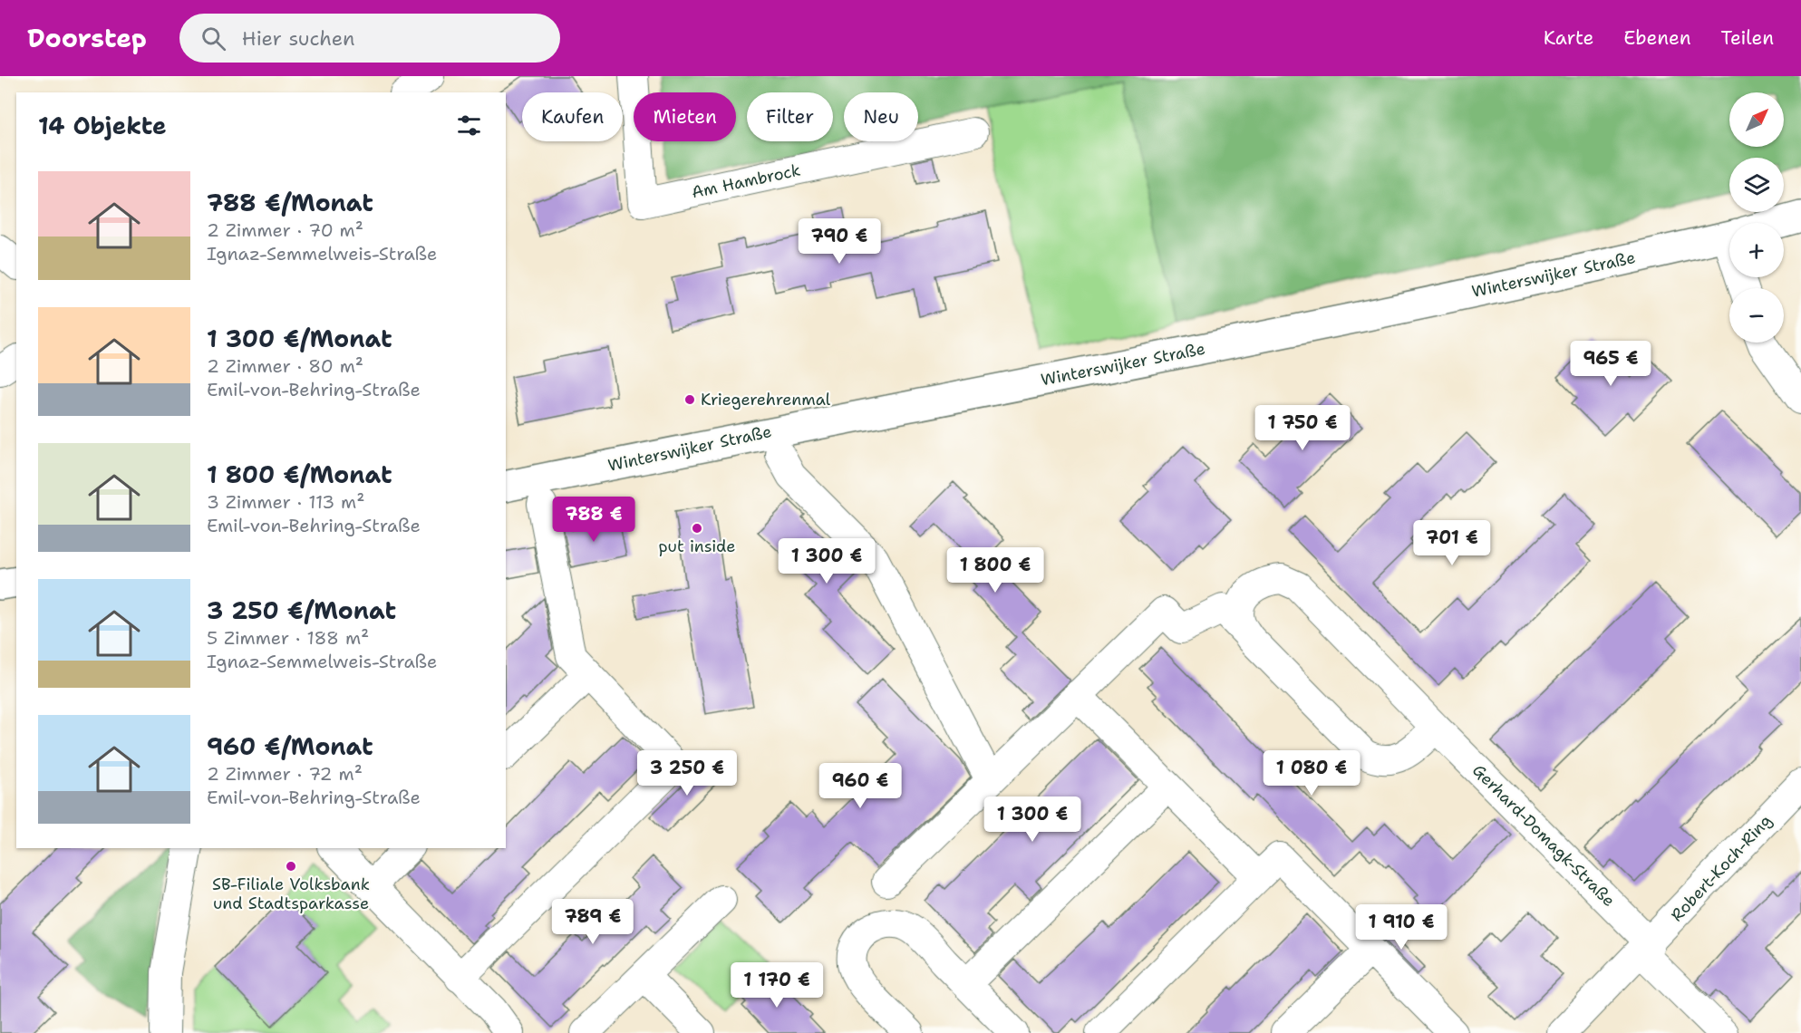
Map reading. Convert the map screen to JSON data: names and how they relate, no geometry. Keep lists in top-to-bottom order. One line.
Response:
{"streets":{"main road":["Winterswijker Straße"],"street":["Am Hambrock","Gerhard-Domagk-Straße","Robert-Koch-Ring"]},"crossings":[["Gerhard-Domagk-Straße","Robert-Koch-Ring"]],"places":["Kriegerehrenmal","put inside","SB-Filiale Volksbank und Stadtsparkasse"],"north":"top right","page":{"header":"Doorstep","search":"Hier suchen","nav":["Karte","Ebenen","Teilen"],"map_buttons":["+","−"],"chip":["Kaufen","Mieten","Filter","Neu"],"heading":"14 Objekte","list":[{"name":"788 €/Monat","note":"2 Zimmer · 70 m² · Ignaz-Semmelweis-Straße"},{"name":"1 300 €/Monat","note":"2 Zimmer · 80 m² · Emil-von-Behring-Straße"},{"name":"1 800 €/Monat","note":"3 Zimmer · 113 m² · Emil-von-Behring-Straße"},{"name":"3 250 €/Monat","note":"5 Zimmer · 188 m² · Ignaz-Semmelweis-Straße"},{"name":"960 €/Monat","note":"2 Zimmer · 72 m² · Emil-von-Behring-Straße"}],"price":["790 €","965 €","1 750 €","788 €","701 €","1 300 €","1 800 €","3 250 €","1 080 €","960 €","1 300 €","789 €","1 910 €","1 170 €"]}}
